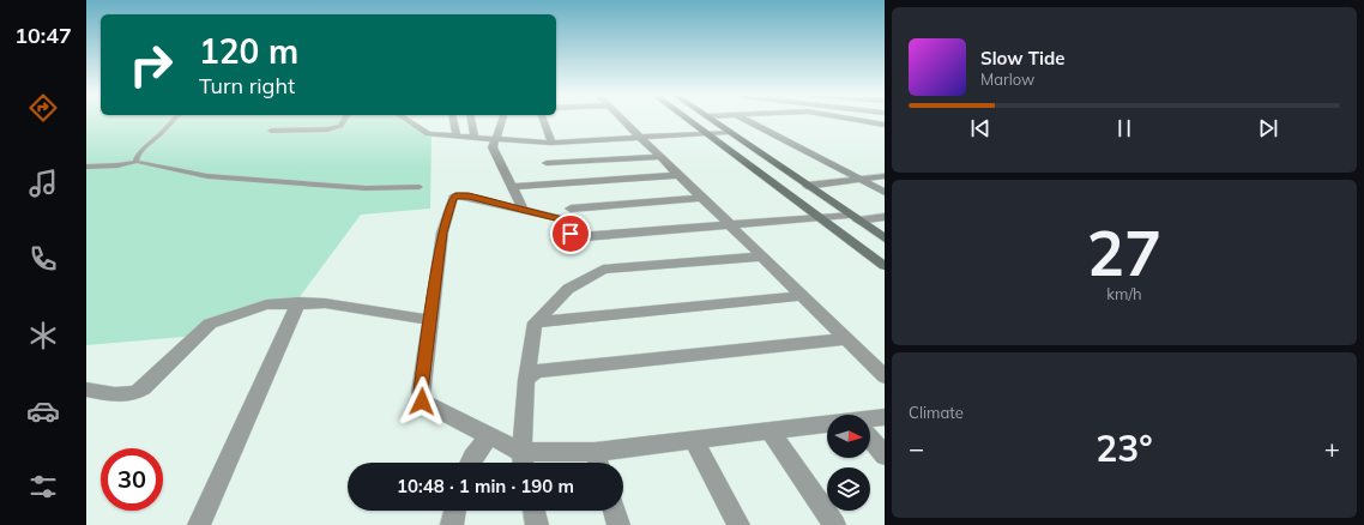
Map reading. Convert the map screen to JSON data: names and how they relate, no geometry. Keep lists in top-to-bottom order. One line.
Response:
{"north":"right","page":{"tabs":"10:47","turn":["120 m","Turn right"],"song":["Slow Tide","Marlow"],"tile":[["27","km/h"],"Climate"],"heat":["−","23°","+"],"limit":"30","trip":"10:48 · 1 min · 190 m"}}
